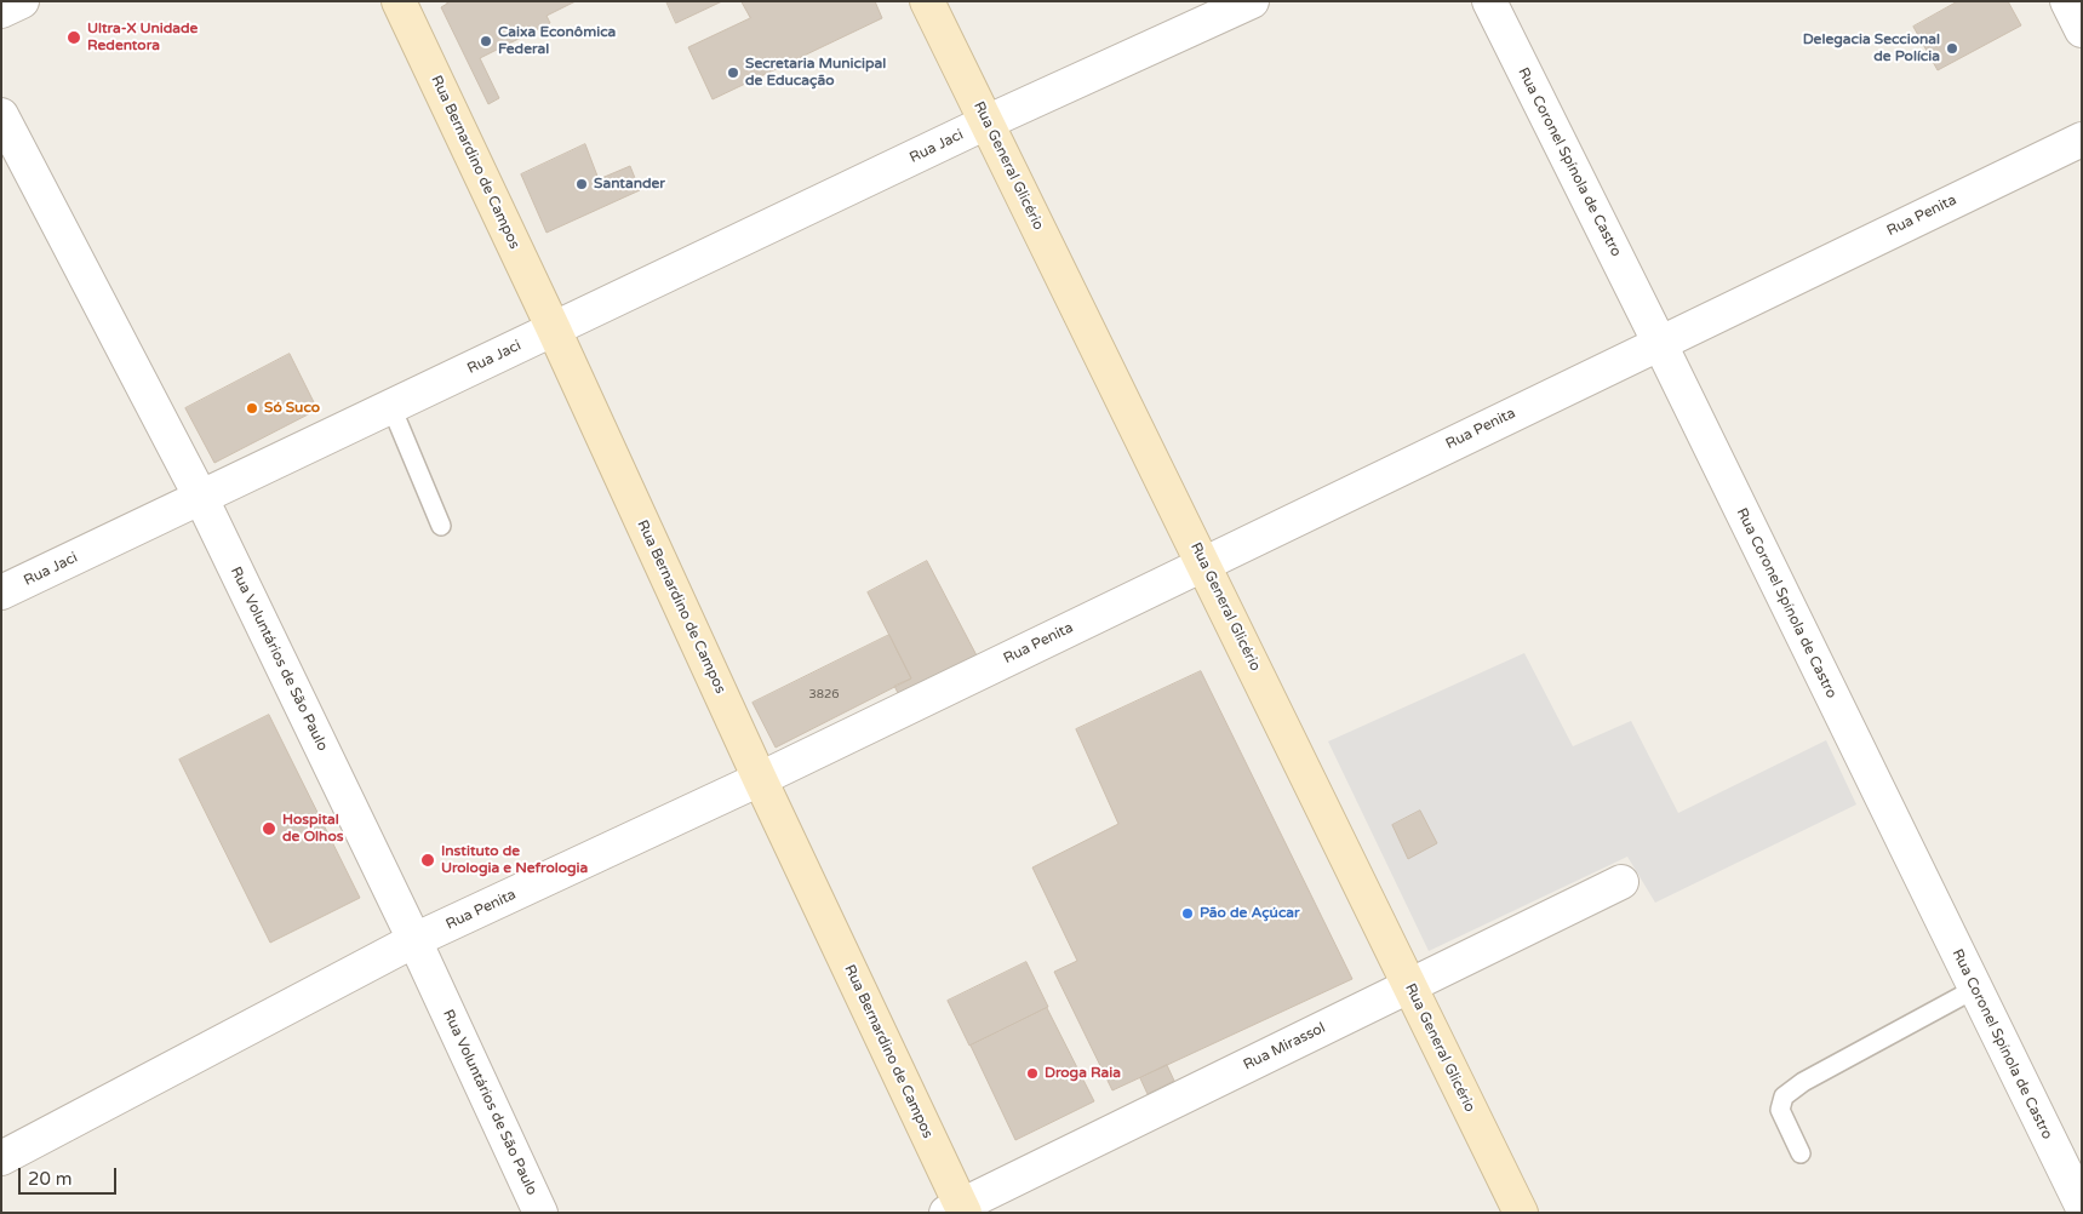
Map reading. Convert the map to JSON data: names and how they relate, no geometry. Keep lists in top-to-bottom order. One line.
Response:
{"streets":{"street":["Rua Jaci","Rua Bernardino de Campos","Rua Coronel Spínola de Castro","Rua General Glicério","Rua Penita","Rua Voluntários de São Paulo","Rua Mirassol"]},"crossings":[["Rua Jaci","Rua Bernardino de Campos"],["Rua Jaci","Rua General Glicério"],["Rua Jaci","Rua Voluntários de São Paulo"],["Rua Bernardino de Campos","Rua Penita"],["Rua Bernardino de Campos","Rua Mirassol"],["Rua Coronel Spínola de Castro","Rua Penita"],["Rua General Glicério","Rua Penita"],["Rua General Glicério","Rua Mirassol"],["Rua Penita","Rua Voluntários de São Paulo"]],"places":["Ultra-X Unidade Redentora","Caixa Econômica Federal","Delegacia Seccional de Polícia","Secretaria Municipal de Educação","Santander","Só Suco","Hospital de Olhos","Instituto de Urologia e Nefrologia","Pão de Açúcar","Droga Raia"],"house_numbers":["3826"],"scale_bar":"20 m"}
